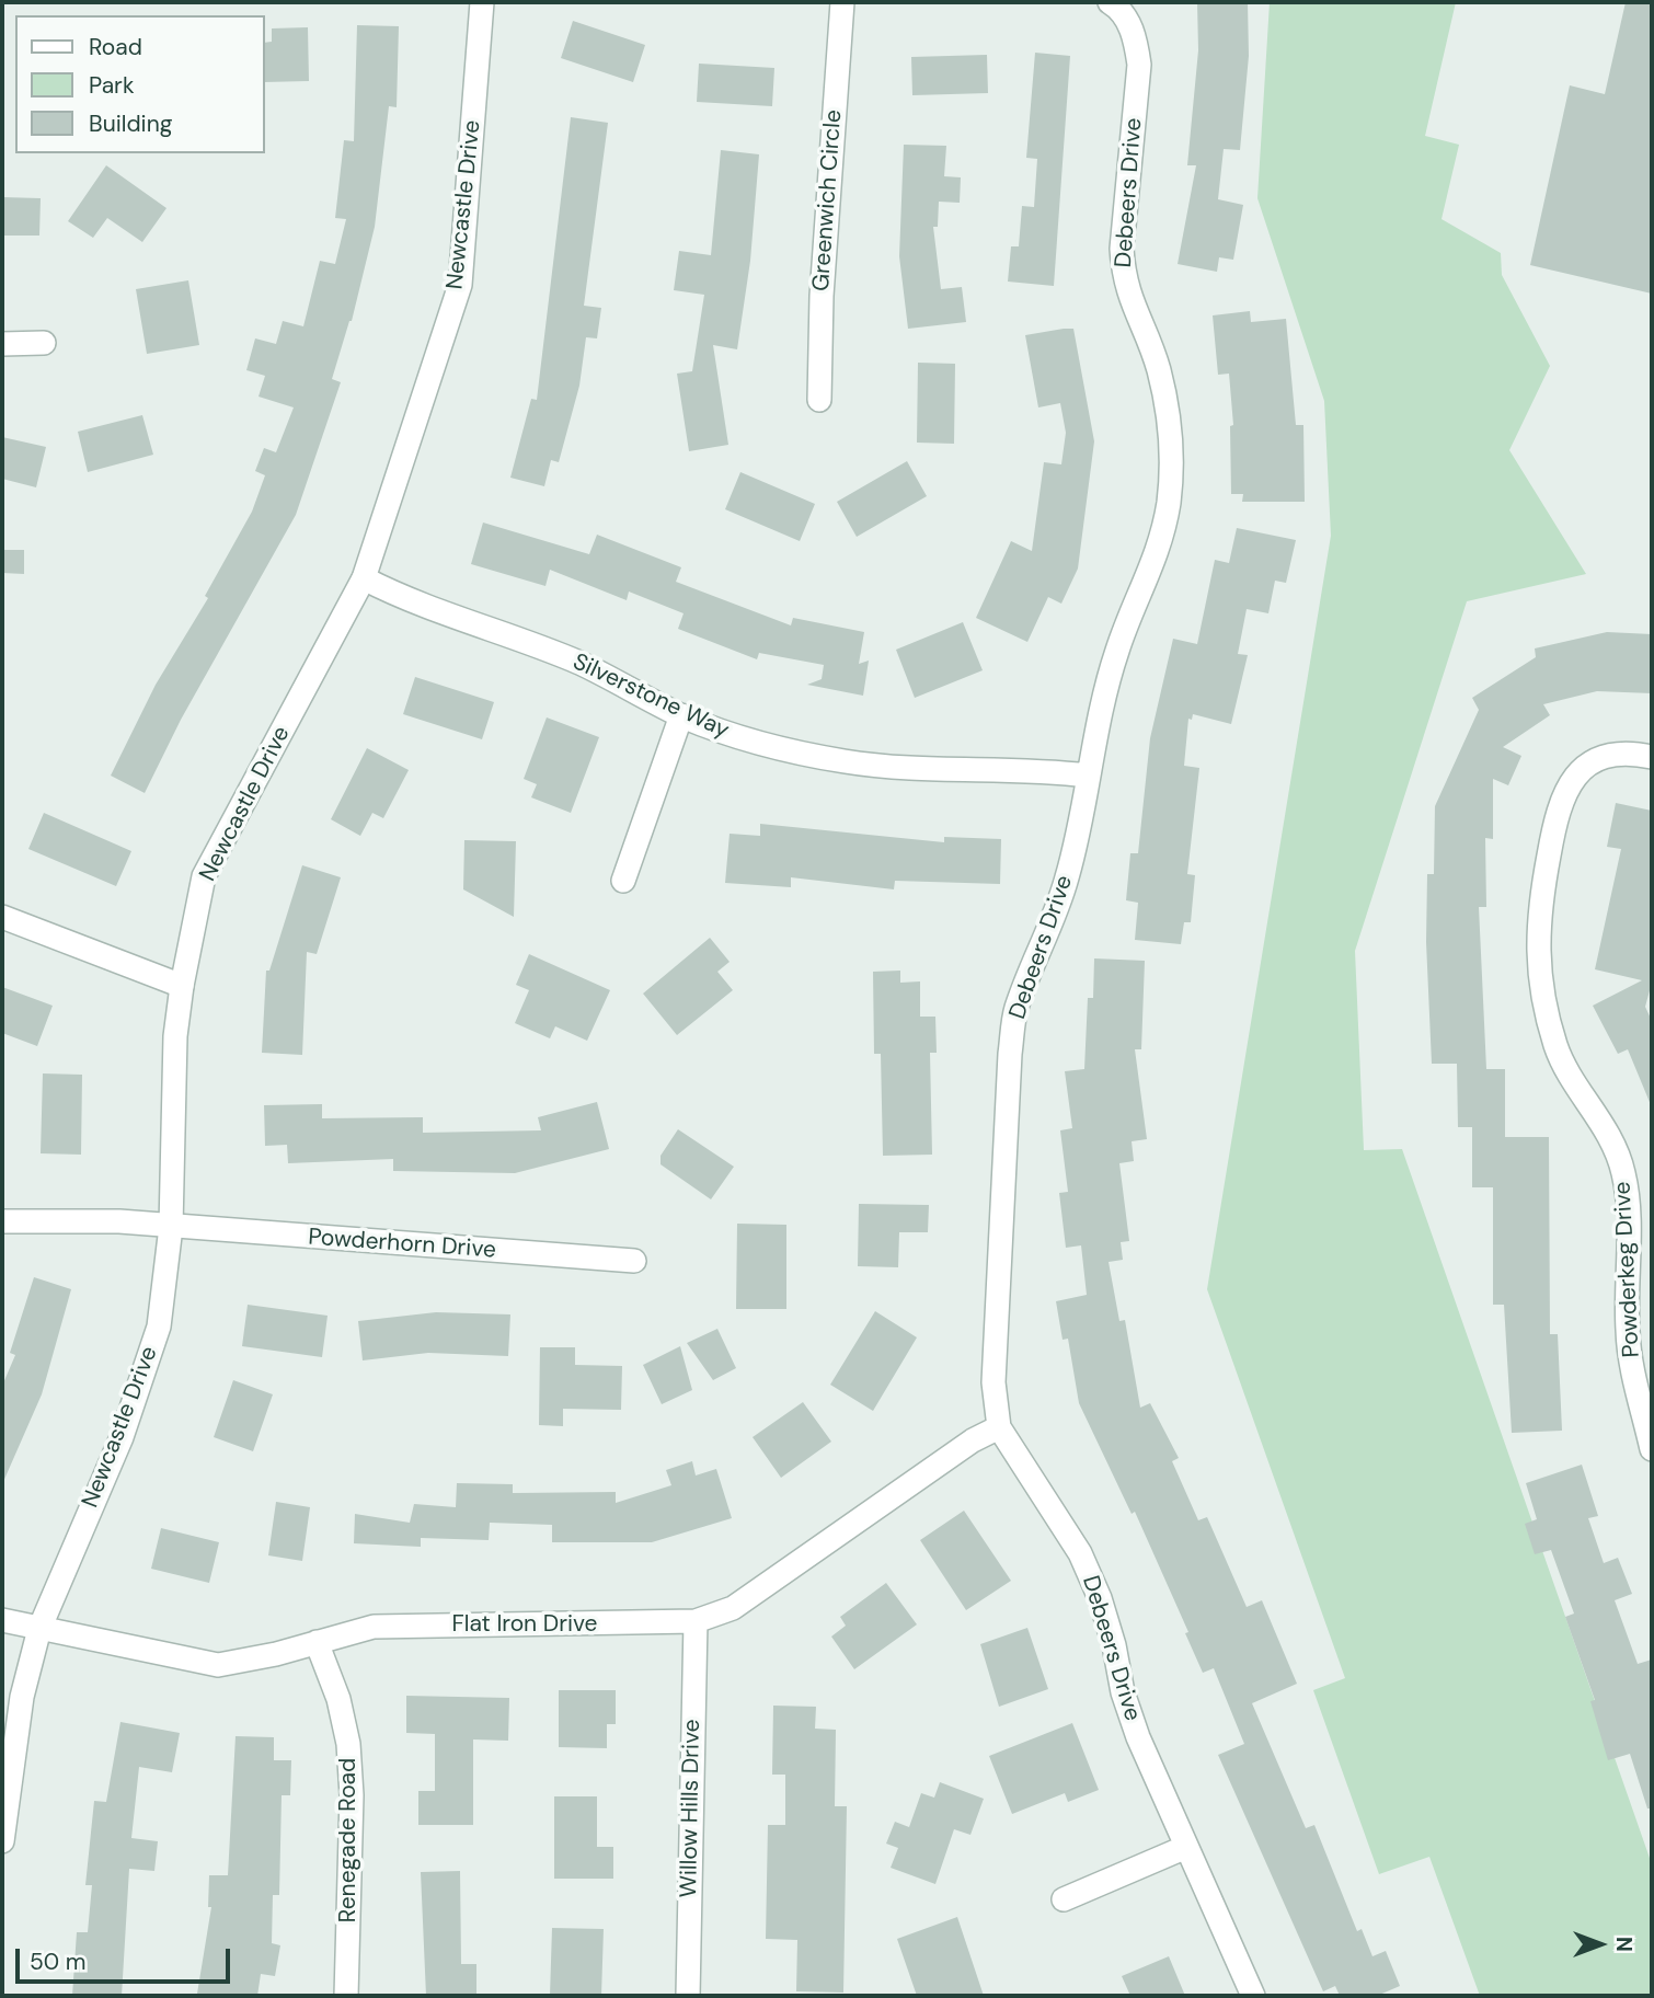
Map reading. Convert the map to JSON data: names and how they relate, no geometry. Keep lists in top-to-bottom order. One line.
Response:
{"streets":{"street":["Debeers Drive","Greenwich Circle","Newcastle Drive","Silverstone Way","Powderhorn Drive","Powderkeg Drive","Flat Iron Drive","Willow Hills Drive","Renegade Road"]},"crossings":[["Debeers Drive","Silverstone Way"],["Debeers Drive","Flat Iron Drive"],["Newcastle Drive","Silverstone Way"],["Newcastle Drive","Powderhorn Drive"],["Newcastle Drive","Flat Iron Drive"],["Flat Iron Drive","Willow Hills Drive"],["Flat Iron Drive","Renegade Road"]],"legend":["Road","Park","Building"],"scale_bar":"50 m","north":"right"}
